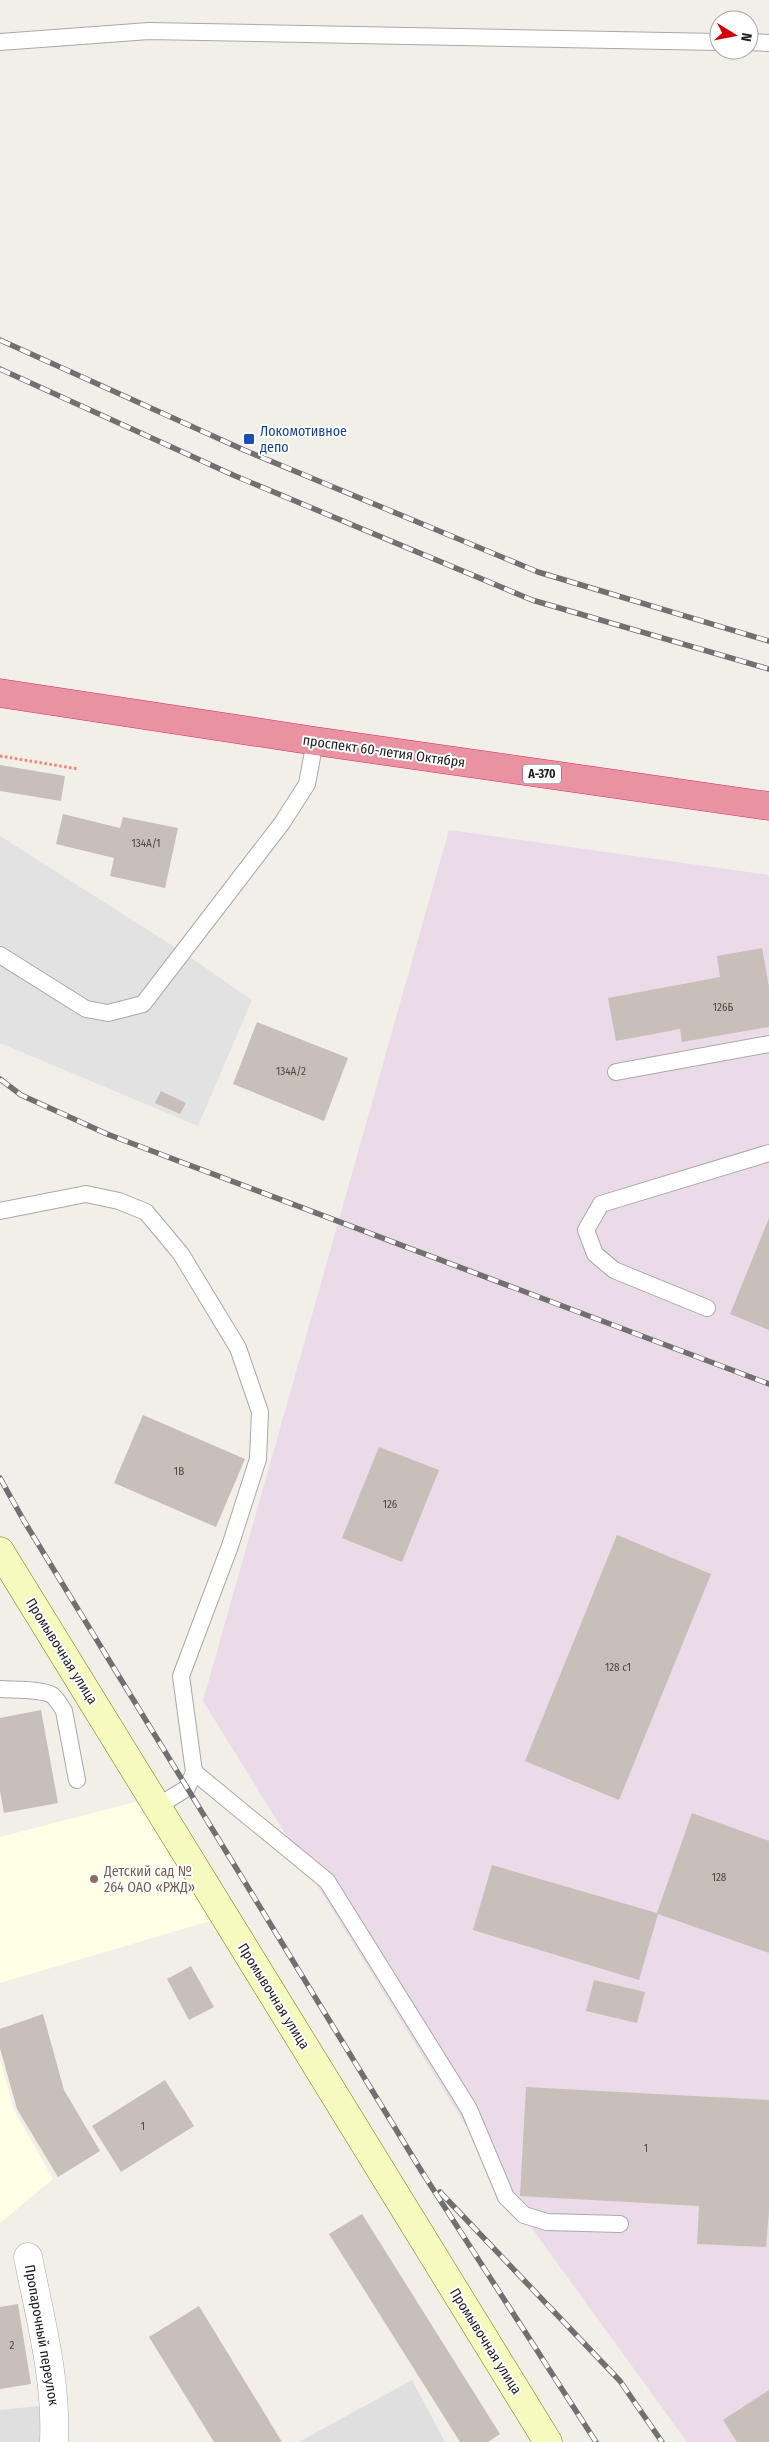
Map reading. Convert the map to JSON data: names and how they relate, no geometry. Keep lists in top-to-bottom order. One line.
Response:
{"streets":{"highway":["проспект 60-летия Октября","А-370"],"street":["Промывочная улица","Пропарочный переулок"]},"places":{"transit":["Локомотивное депо"],"other":["Детский сад № 264 ОАО «РЖД»"]},"house_numbers":["134А/1","126Б","134А/2","1В","126","128 с1","128","1","1","2"],"north":"right"}
